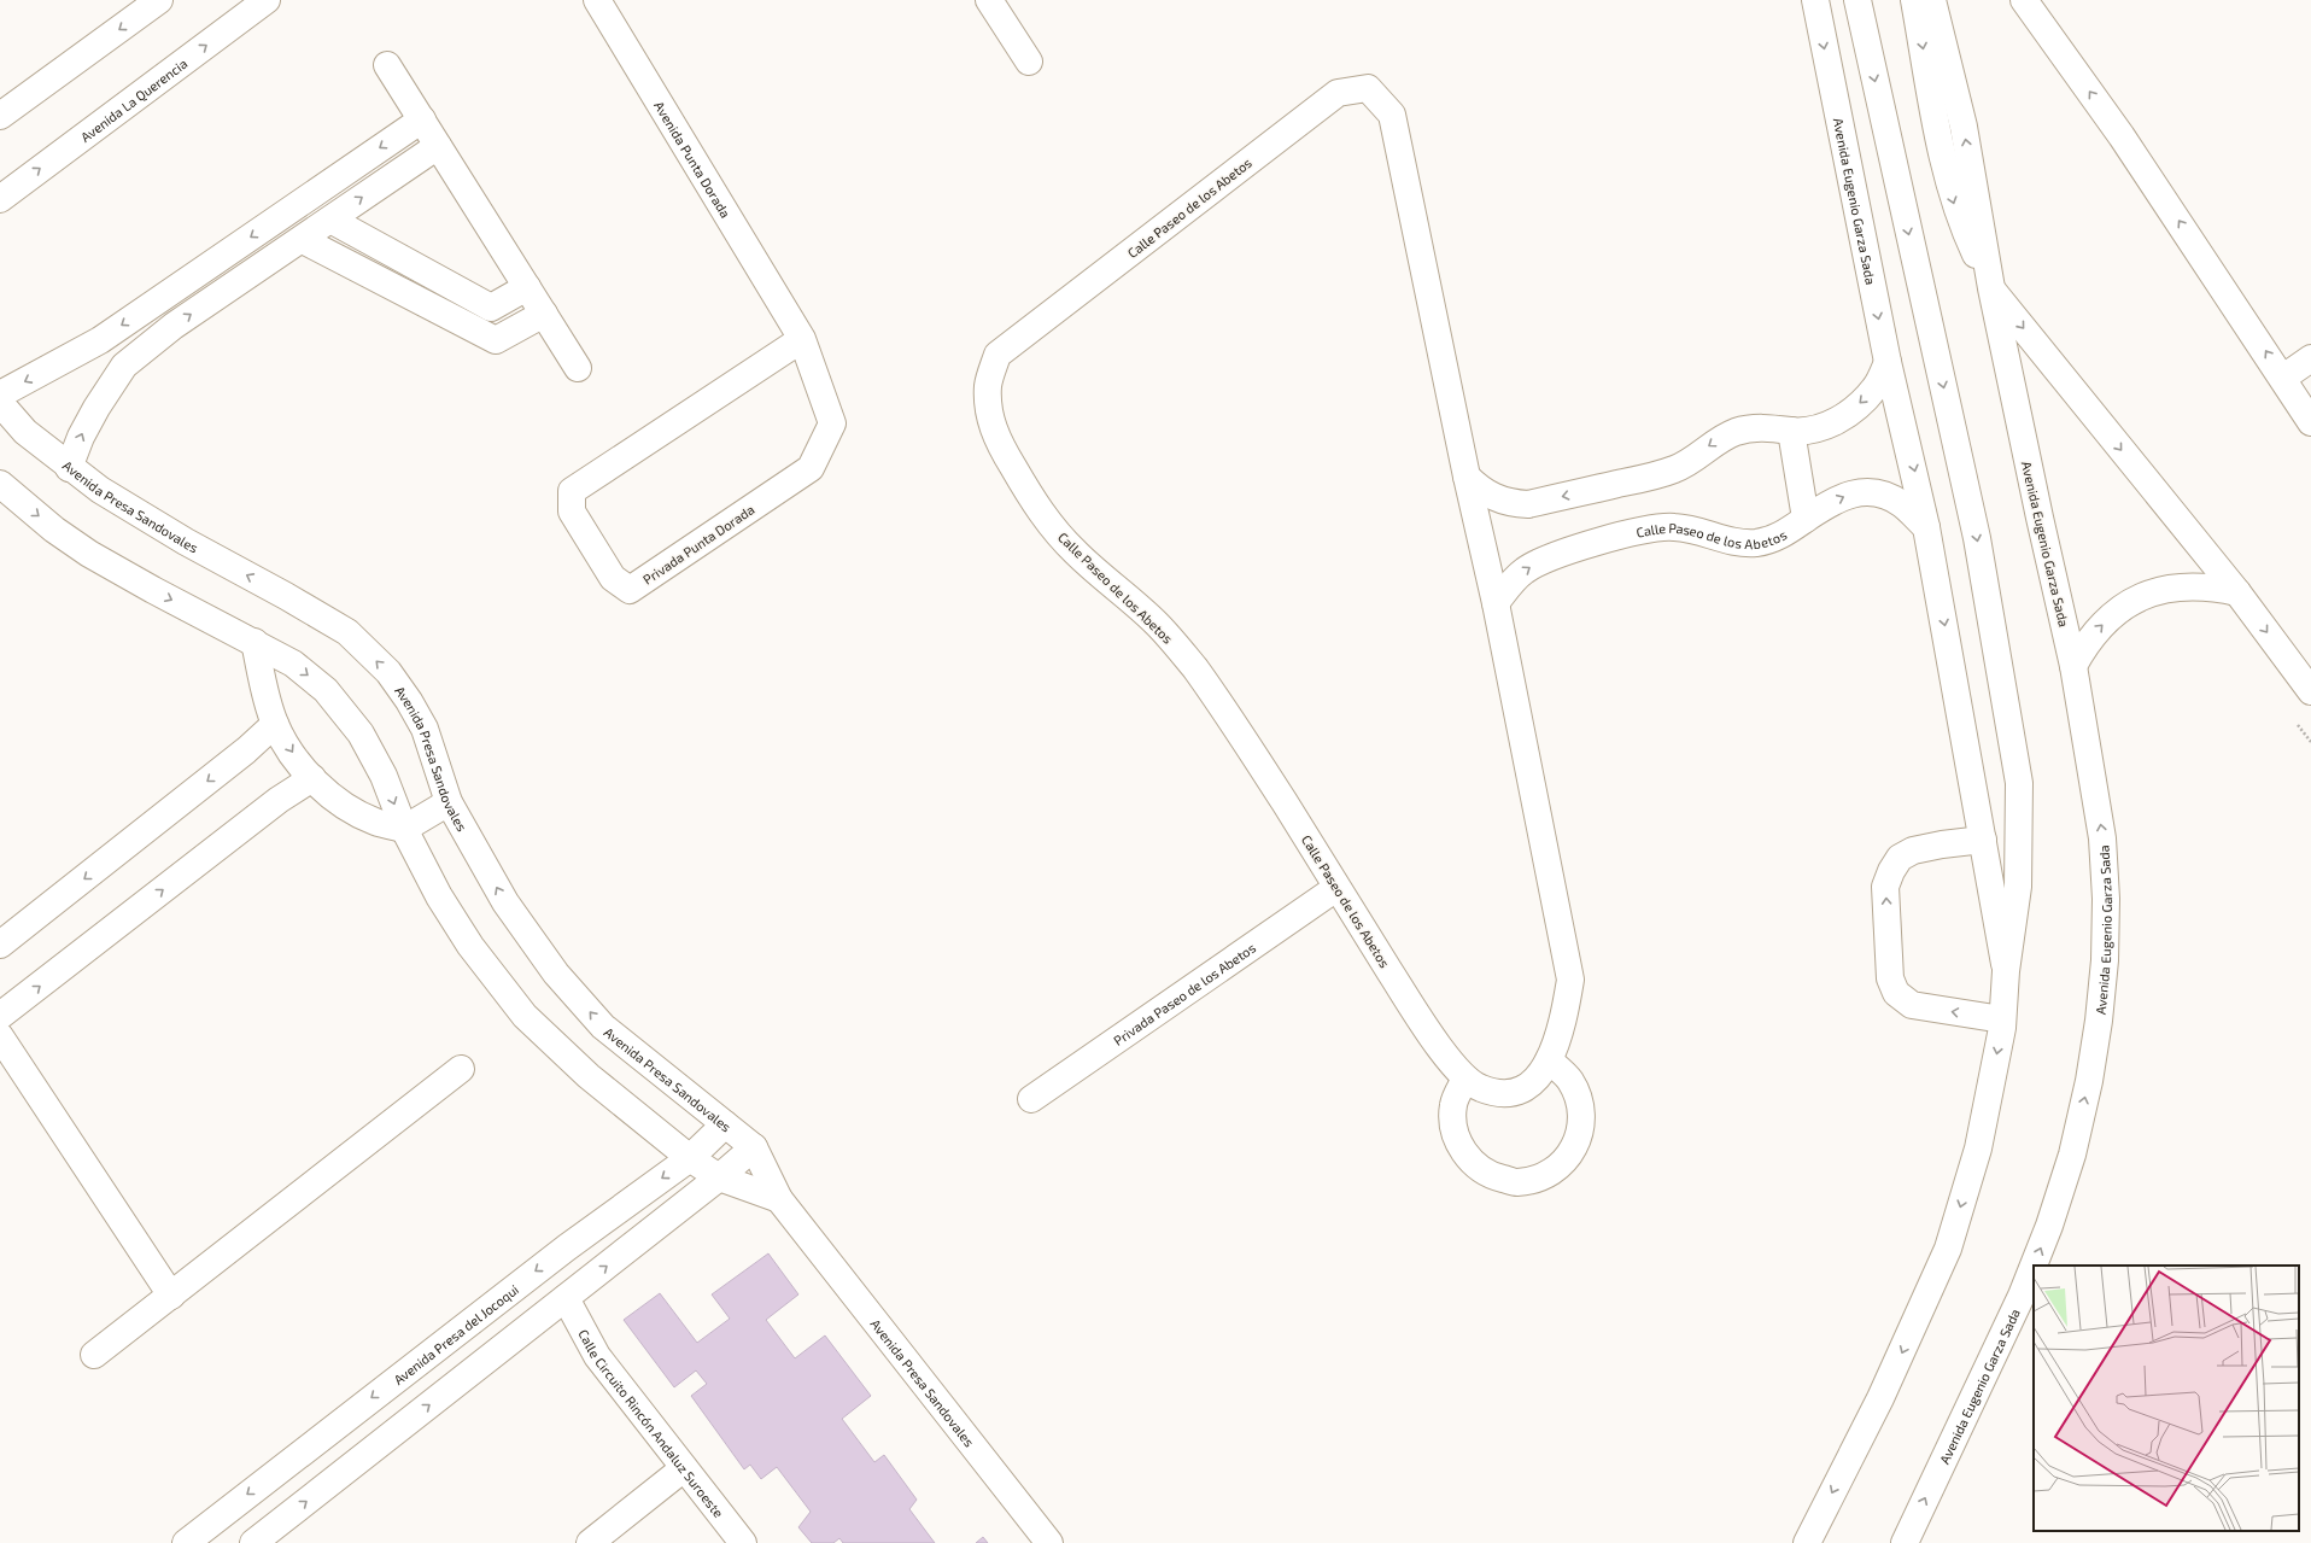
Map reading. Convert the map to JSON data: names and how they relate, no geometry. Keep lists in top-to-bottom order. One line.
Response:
{"streets":{"street":["Avenida La Querencia","Avenida Punta Dorada","Avenida Eugenio Garza Sada","Calle Paseo de los Abetos","Avenida Presa Sandovales","Privada Punta Dorada","Privada Paseo de los Abetos","Avenida Presa del Jocoqui","Calle Circuito Rincón Andaluz Suroeste"]},"crossings":[["Avenida Punta Dorada","Privada Punta Dorada"],["Avenida Eugenio Garza Sada","Calle Paseo de los Abetos"],["Calle Paseo de los Abetos","Privada Paseo de los Abetos"],["Avenida Presa Sandovales","Avenida Presa del Jocoqui"]]}
